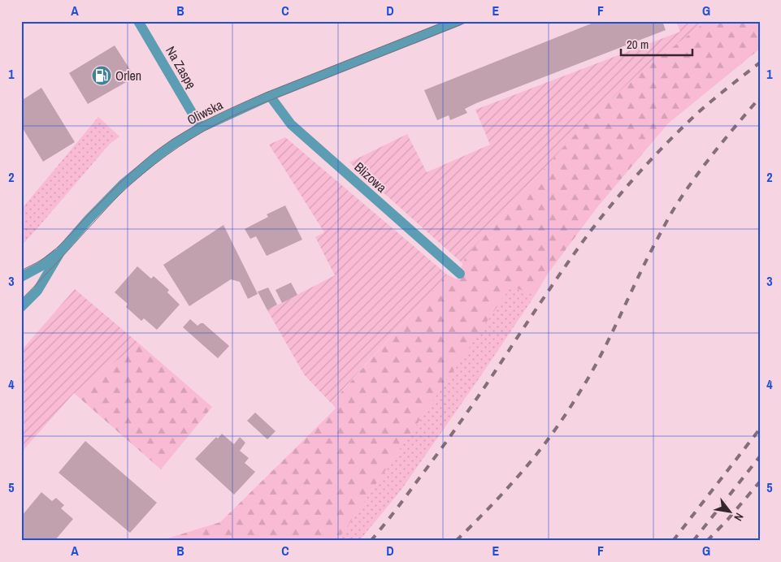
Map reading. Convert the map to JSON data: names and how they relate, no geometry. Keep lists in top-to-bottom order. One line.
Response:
{"streets":{"street":["Na Zaspę","Oliwska","Blizowa"]},"crossings":[["Na Zaspę","Oliwska"],["Oliwska","Blizowa"]],"places":{"fuel station":["Orlen"]},"scale_bar":"20 m","north":"bottom right","grid":{"columns":["A","B","C","D","E","F","G"],"rows":["1","2","3","4","5"]}}
